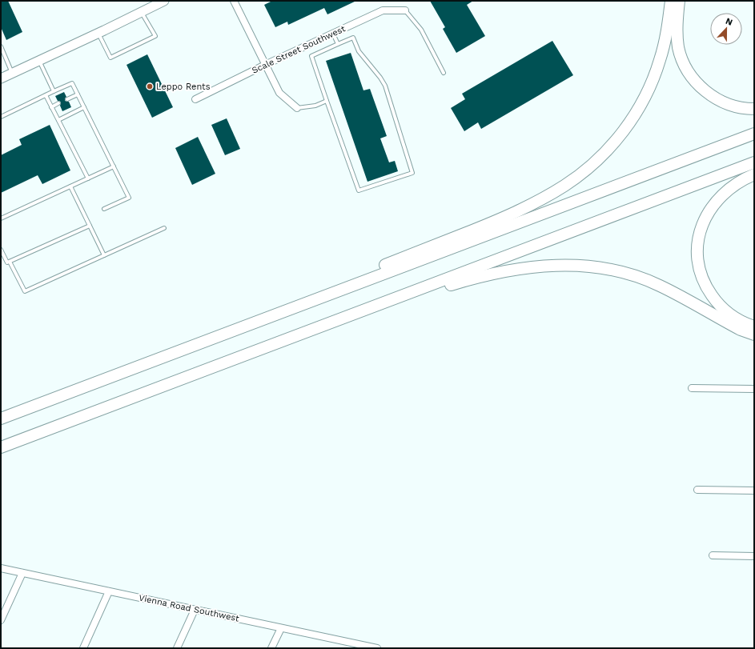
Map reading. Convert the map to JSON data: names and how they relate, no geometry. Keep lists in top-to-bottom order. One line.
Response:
{"streets":{"street":["Scale Street Southwest","Vienna Road Southwest"]},"places":["Leppo Rents"],"north":"top"}
